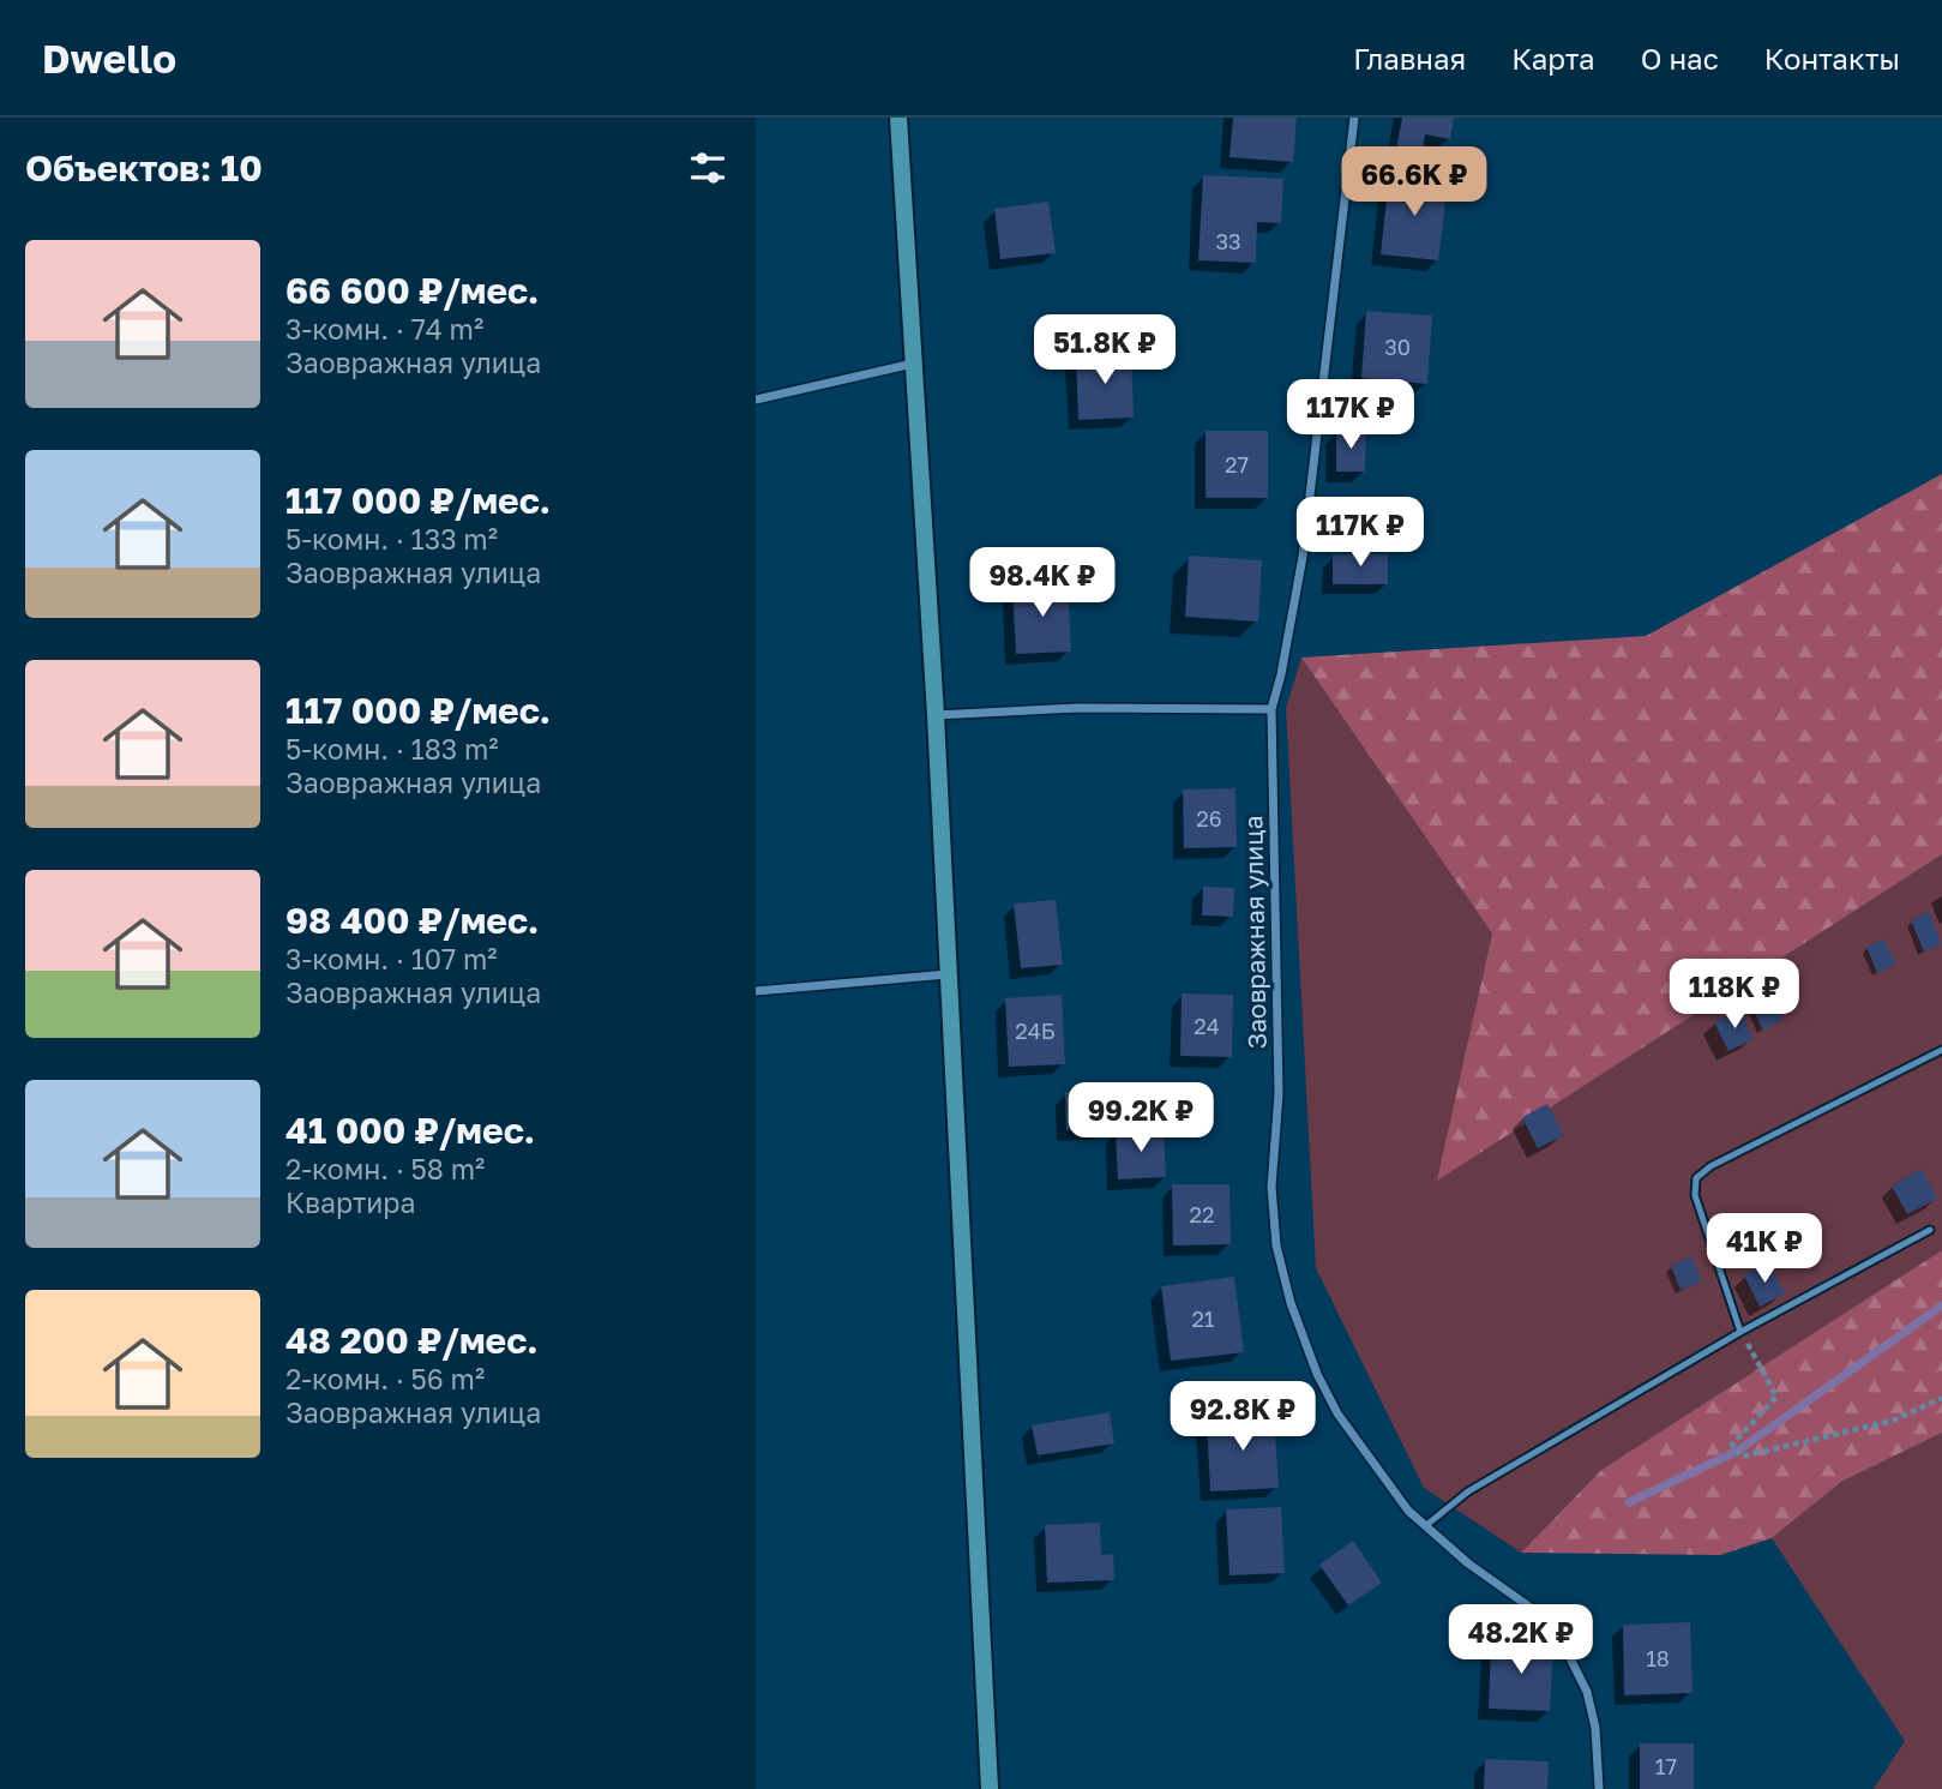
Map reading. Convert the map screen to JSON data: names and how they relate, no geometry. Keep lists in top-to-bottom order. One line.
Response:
{"streets":{"street":["Заовражная улица"]},"house_numbers":["33","30","27","26","24","24Б","22","21","18","17"],"page":{"header":"Dwello","nav":["Главная","Карта","О нас","Контакты"],"heading":"Объектов: 10","price":["66.6K ₽","51.8K ₽","117K ₽","117K ₽","98.4K ₽","118K ₽","99.2K ₽","41K ₽","92.8K ₽","48.2K ₽"],"list":[{"name":"66 600 ₽/мес.","note":"3-комн. · 74 m² · Заовражная улица"},{"name":"117 000 ₽/мес.","note":"5-комн. · 133 m² · Заовражная улица"},{"name":"117 000 ₽/мес.","note":"5-комн. · 183 m² · Заовражная улица"},{"name":"98 400 ₽/мес.","note":"3-комн. · 107 m² · Заовражная улица"},{"name":"41 000 ₽/мес.","note":"2-комн. · 58 m² · Квартира"},{"name":"48 200 ₽/мес.","note":"2-комн. · 56 m² · Заовражная улица"}]}}
